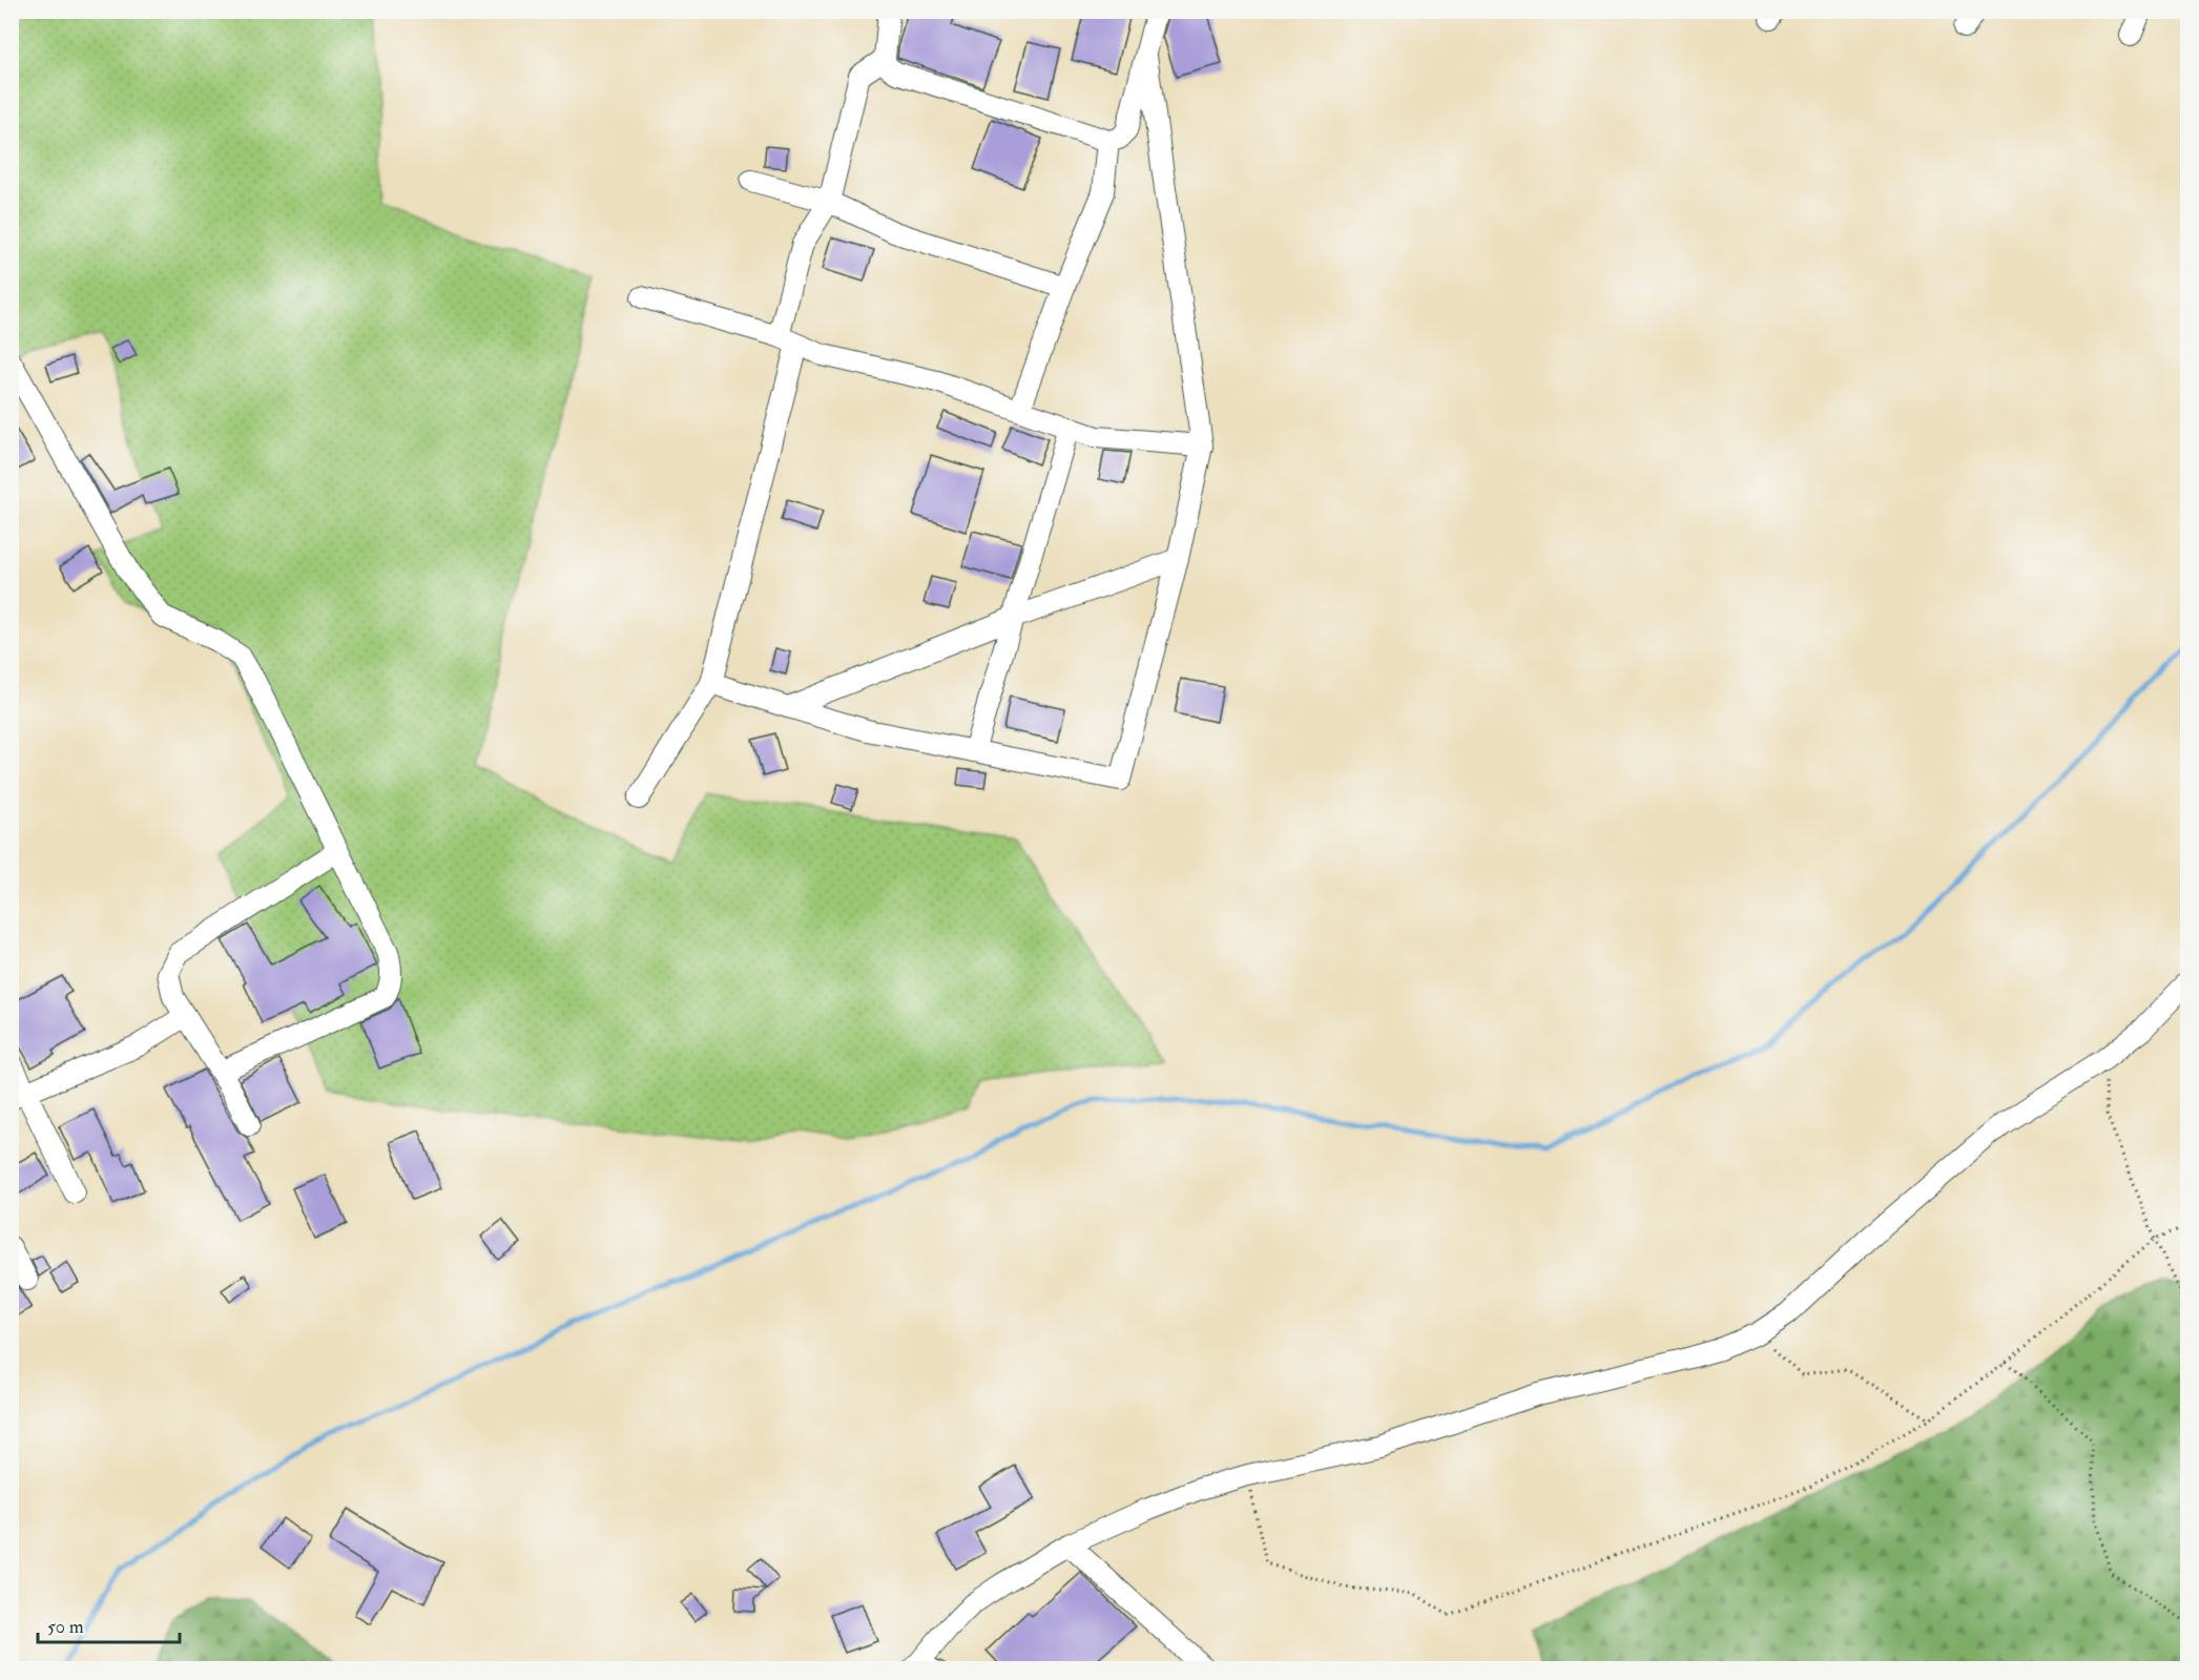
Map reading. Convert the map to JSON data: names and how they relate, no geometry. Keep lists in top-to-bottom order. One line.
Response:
{"scale_bar":"50 m"}
